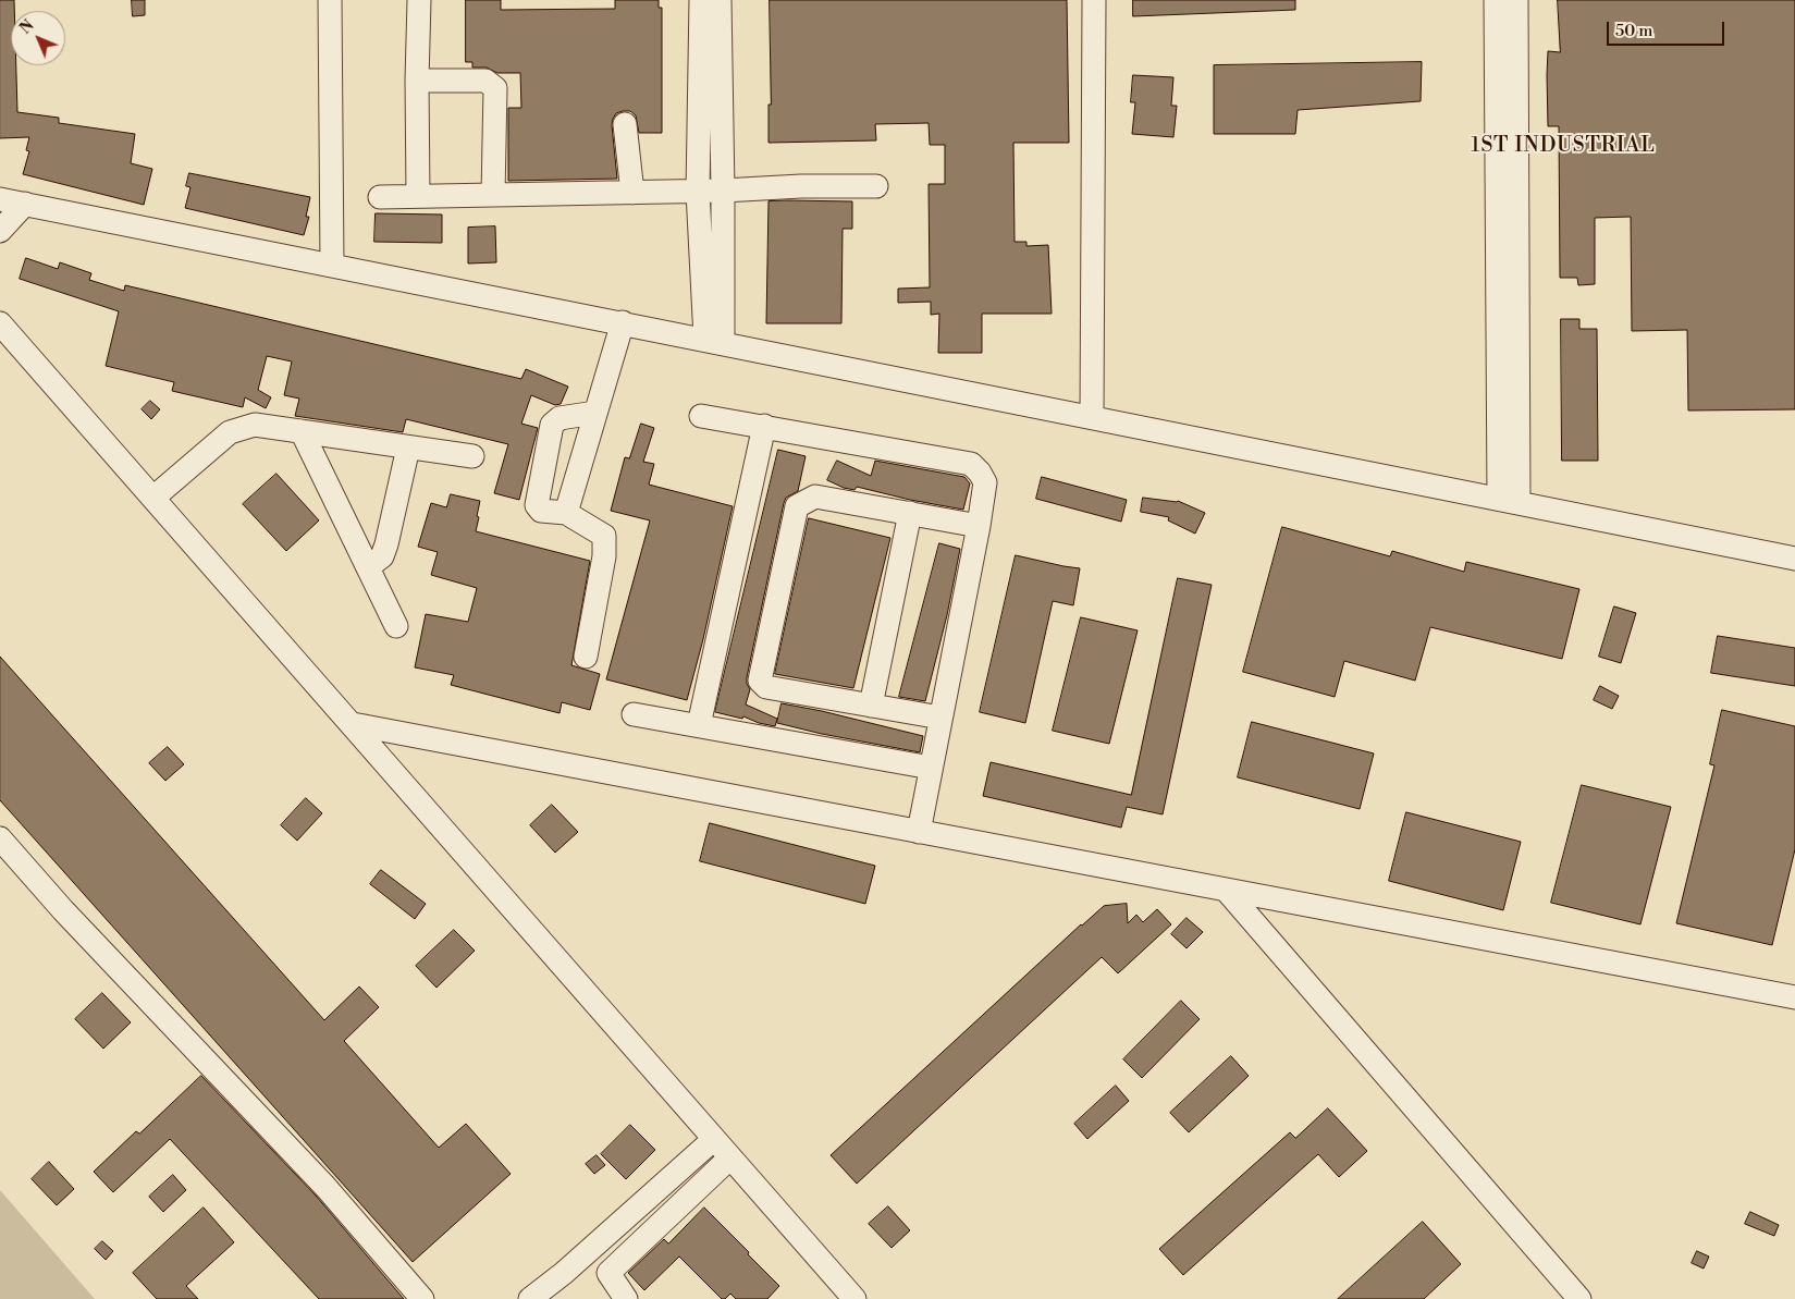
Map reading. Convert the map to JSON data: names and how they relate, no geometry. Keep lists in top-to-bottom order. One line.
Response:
{"districts":["1ST INDUSTRIAL"],"scale_bar":"50 m","north":"top left"}
